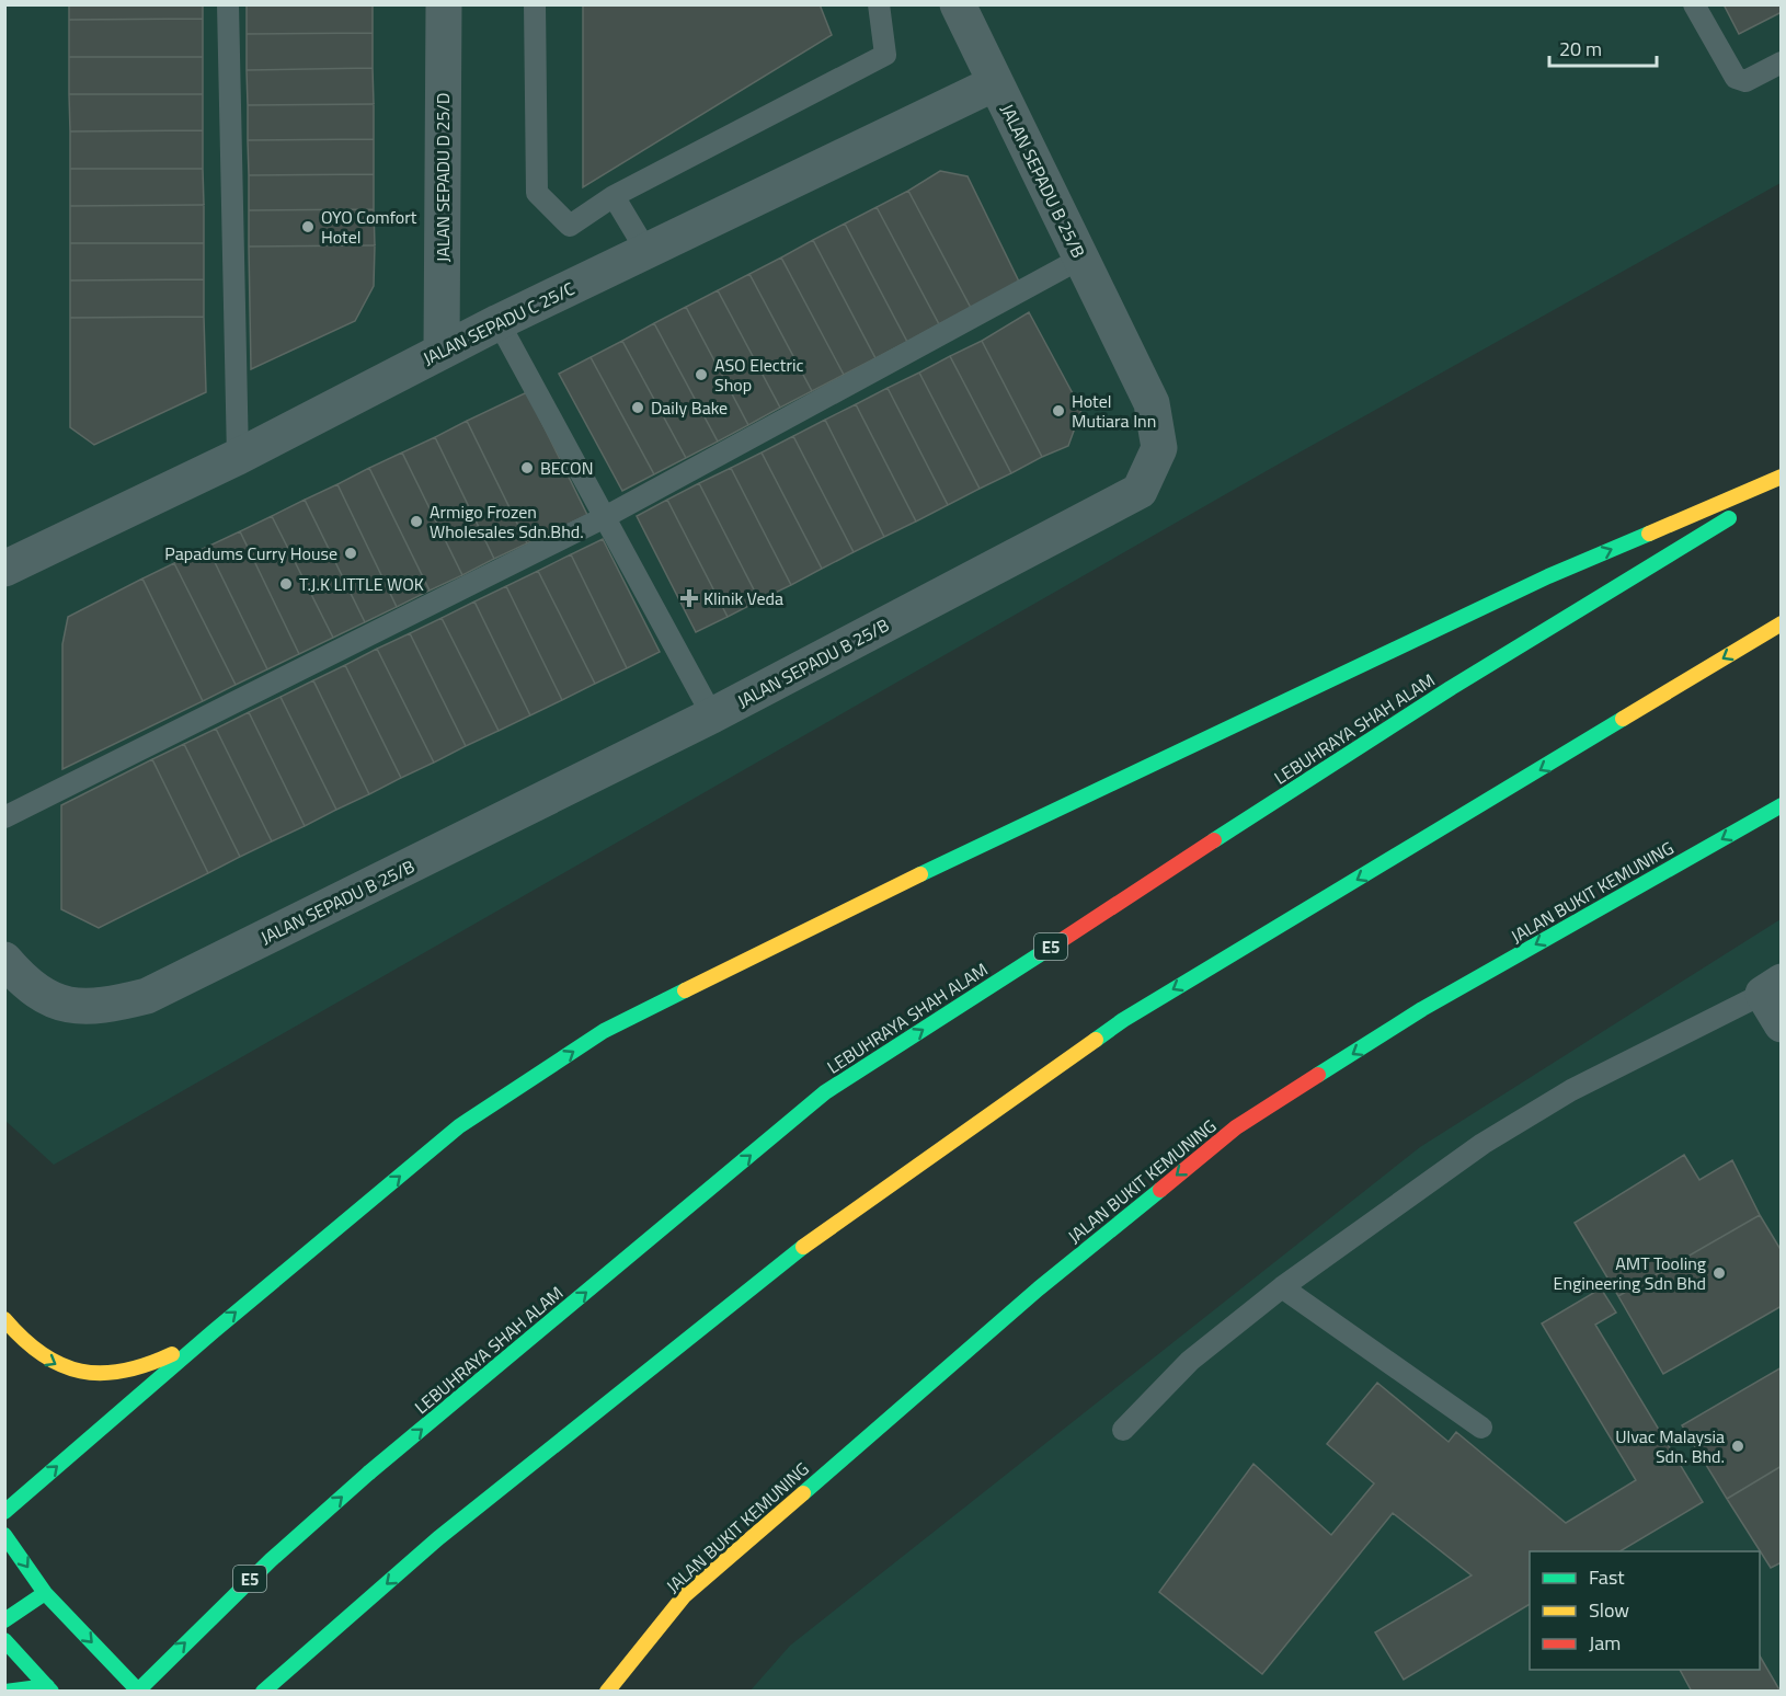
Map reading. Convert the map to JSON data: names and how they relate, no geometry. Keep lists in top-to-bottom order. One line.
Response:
{"streets":{"main road":["LEBUHRAYA SHAH ALAM","JALAN BUKIT KEMUNING","E5"],"street":["JALAN SEPADU D 25/D","JALAN SEPADU B 25/B","JALAN SEPADU C 25/C"]},"crossings":[["JALAN SEPADU D 25/D","JALAN SEPADU C 25/C"],["JALAN SEPADU B 25/B","JALAN SEPADU C 25/C"]],"one_way":["JALAN BUKIT KEMUNING"],"places":{"other":["OYO Comfort Hotel","ASO Electric Shop","Daily Bake","Hotel Mutiara Inn","BECON","Armigo Frozen Wholesales Sdn.Bhd.","Papadums Curry House","T.J.K LITTLE WOK","AMT Tooling Engineering Sdn Bhd","Ulvac Malaysia Sdn. Bhd."],"health":["Klinik Veda"]},"legend":["Fast","Slow","Jam"],"scale_bar":"20 m"}
